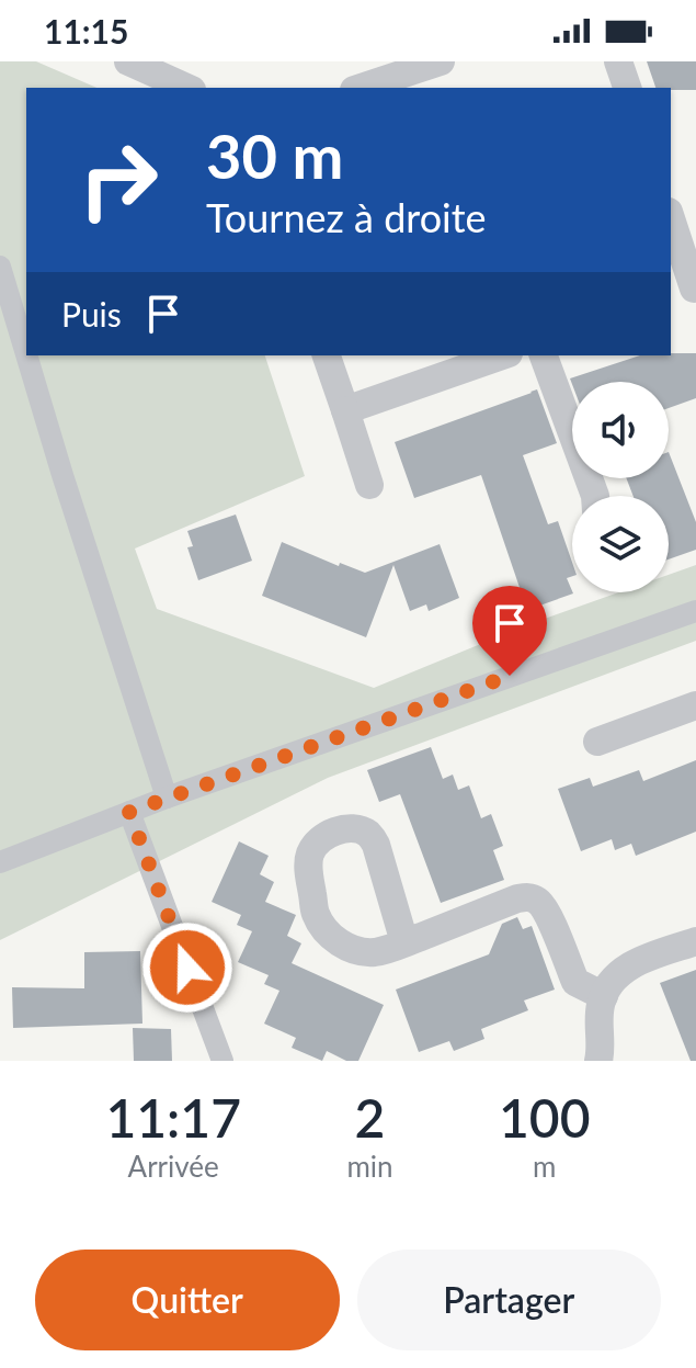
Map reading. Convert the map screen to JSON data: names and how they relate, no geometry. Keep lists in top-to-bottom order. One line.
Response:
{"page":{"status":"11:15","turn":["30 m","Tournez à droite"],"then":"Puis","eta":["11:17","Arrivée","2","min","100","m"],"buttons":["Quitter","Partager"]}}
